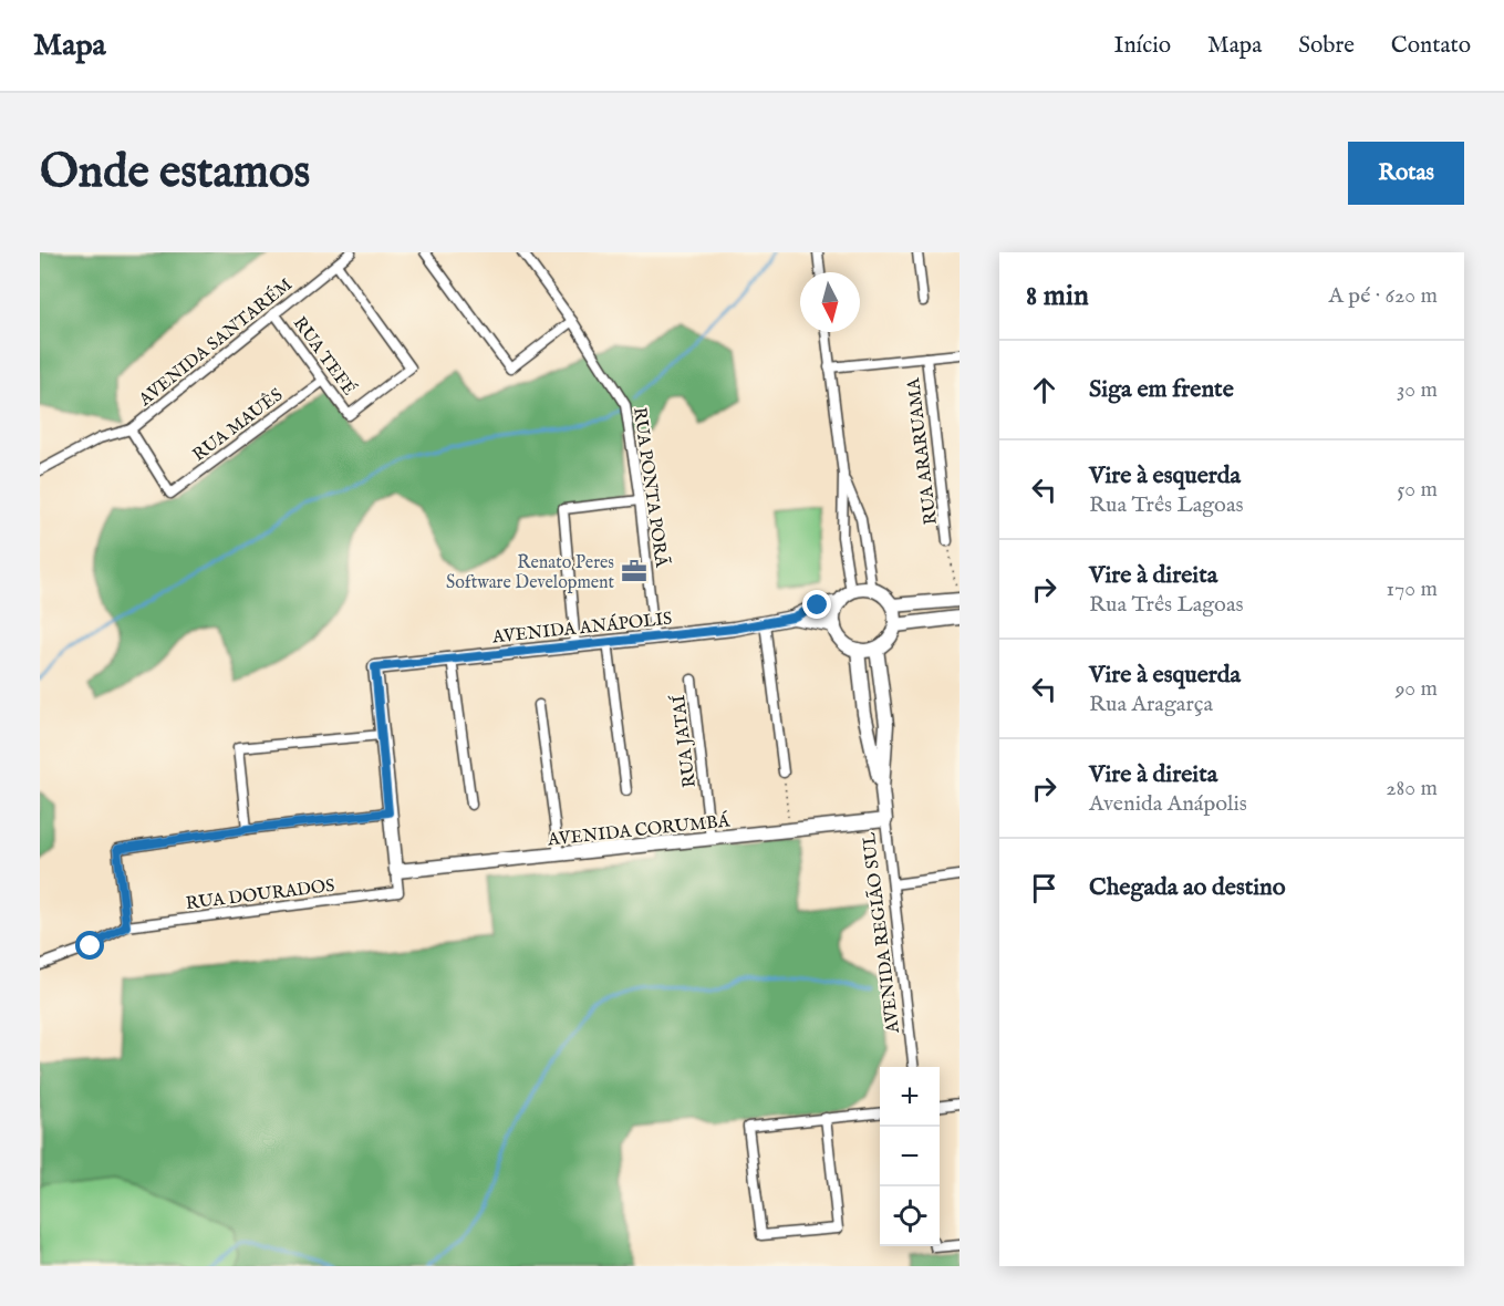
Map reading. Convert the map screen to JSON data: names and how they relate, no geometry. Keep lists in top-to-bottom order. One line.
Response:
{"streets":{"street":["AVENIDA SANTARÉM","RUA TEFÉ","RUA MAUÊS","RUA ARARUAMA","RUA PONTA PORÃ","AVENIDA ANÁPOLIS","RUA JATAÍ","AVENIDA CORUMBÁ","RUA DOURADOS","AVENIDA REGIÃO SUL"]},"crossings":[["AVENIDA SANTARÉM","RUA TEFÉ"],["AVENIDA SANTARÉM","RUA MAUÊS"],["RUA TEFÉ","RUA MAUÊS"],["RUA PONTA PORÃ","AVENIDA ANÁPOLIS"],["AVENIDA ANÁPOLIS","AVENIDA REGIÃO SUL"],["RUA JATAÍ","AVENIDA CORUMBÁ"],["AVENIDA CORUMBÁ","RUA DOURADOS"],["AVENIDA CORUMBÁ","AVENIDA REGIÃO SUL"]],"places":{"office":["Renato Peres Software Development"]},"north":"bottom","page":{"header":"Mapa","nav":["Início","Mapa","Sobre","Contato"],"buttons":"Rotas","title":"Onde estamos","heading":["8 min","A pé · 620 m"],"list":[["Siga em frente","30 m"],["Vire à esquerda","Rua Três Lagoas","50 m"],["Vire à direita","Rua Três Lagoas","170 m"],["Vire à esquerda","Rua Aragarça","90 m"],["Vire à direita","Avenida Anápolis","280 m"],"Chegada ao destino"],"map_buttons":["+","−"]}}
